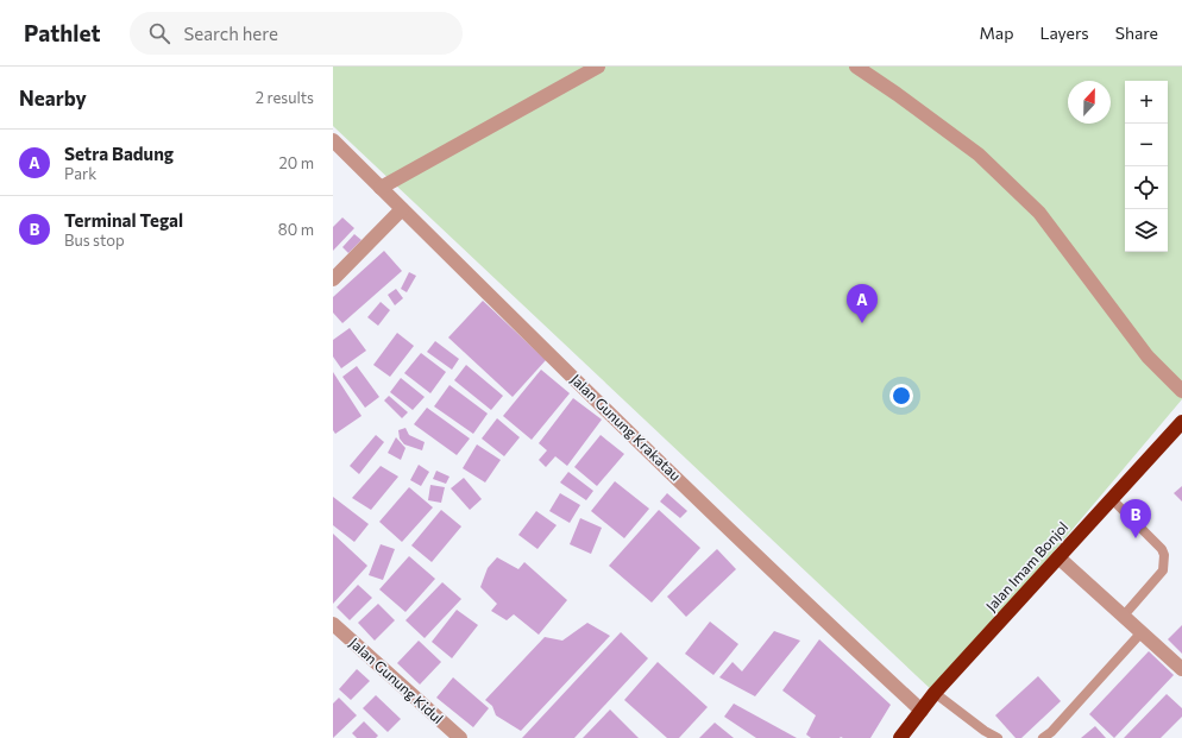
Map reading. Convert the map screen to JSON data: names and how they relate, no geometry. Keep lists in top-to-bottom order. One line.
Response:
{"streets":{"highway":["Jalan Imam Bonjol"],"street":["Jalan Gunung Krakatau","Jalan Gunung Kidul"]},"crossings":[["Jalan Gunung Krakatau","Jalan Imam Bonjol"]],"north":"top","page":{"header":"Pathlet","search":"Search here","nav":["Map","Layers","Share"],"heading":["Nearby","2 results"],"map_buttons":["+","−"],"list":[{"mark":"A","name":"Setra Badung","note":"Park","value":"20 m"},{"mark":"B","name":"Terminal Tegal","note":"Bus stop","value":"80 m"}],"pins":["A","B"]}}
